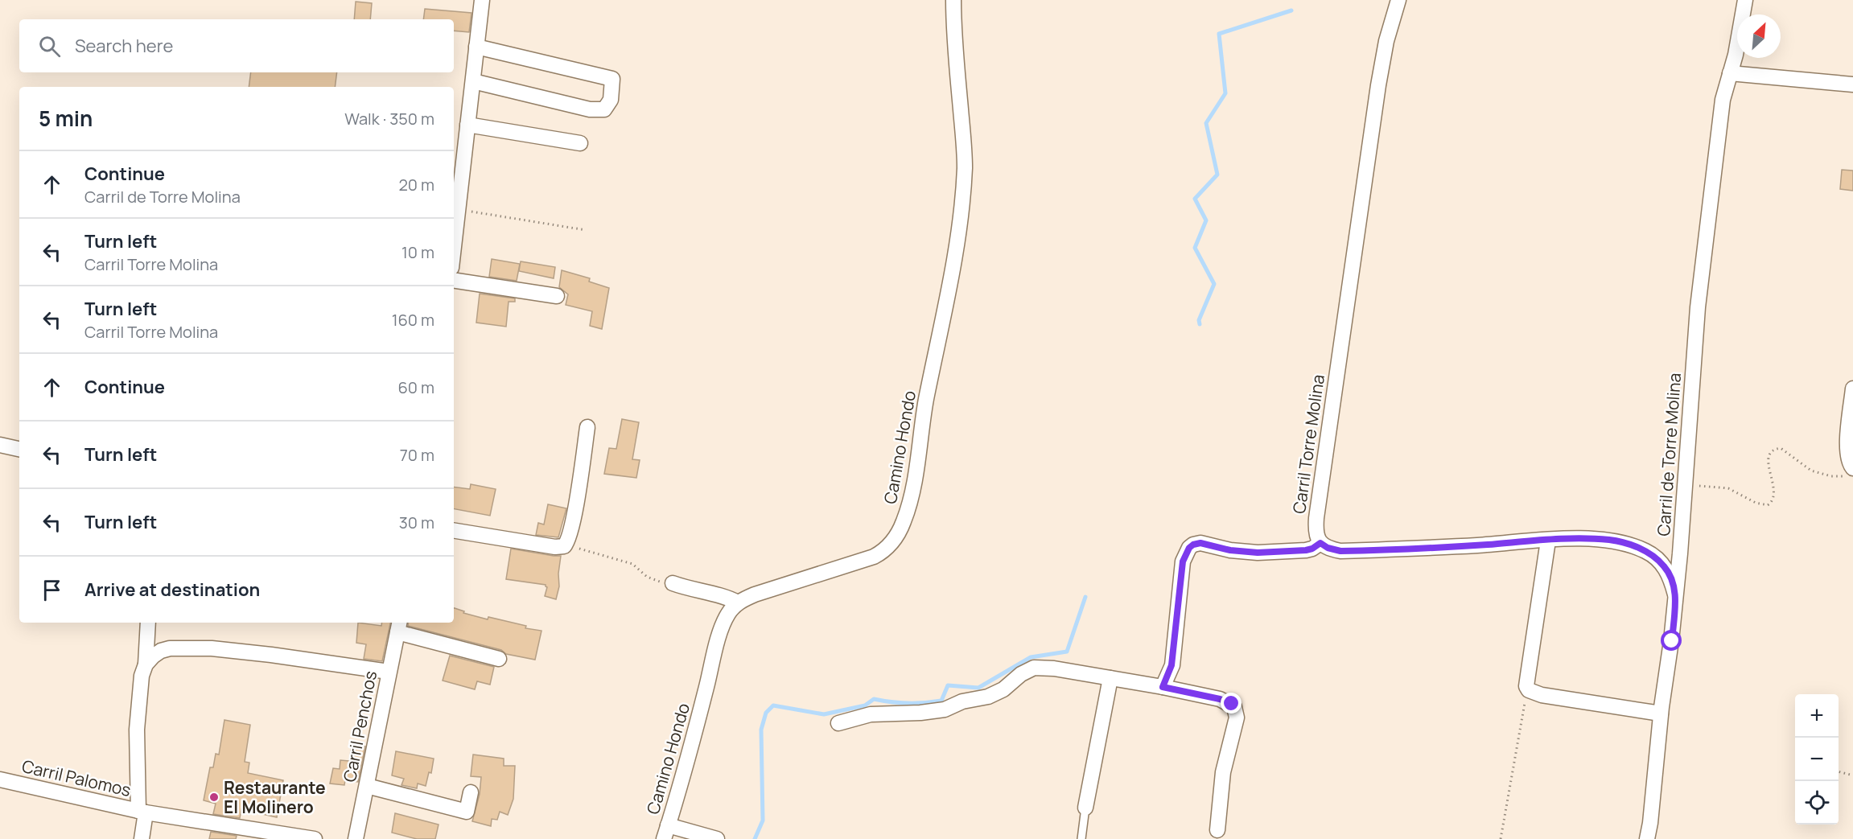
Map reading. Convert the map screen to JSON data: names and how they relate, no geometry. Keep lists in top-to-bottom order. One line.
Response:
{"streets":{"street":["Carril Torre Molina","Camino Hondo","Carril de Torre Molina","Carril Penchos","Carril Palomos"]},"places":["Restaurante El Molinero"],"north":"top right","page":{"search":"Search here","heading":["5 min","Walk · 350 m"],"list":[["Continue","Carril de Torre Molina","20 m"],["Turn left","Carril Torre Molina","10 m"],["Turn left","Carril Torre Molina","160 m"],["Continue","60 m"],["Turn left","70 m"],["Turn left","30 m"],"Arrive at destination"],"map_buttons":["+","−"]}}
